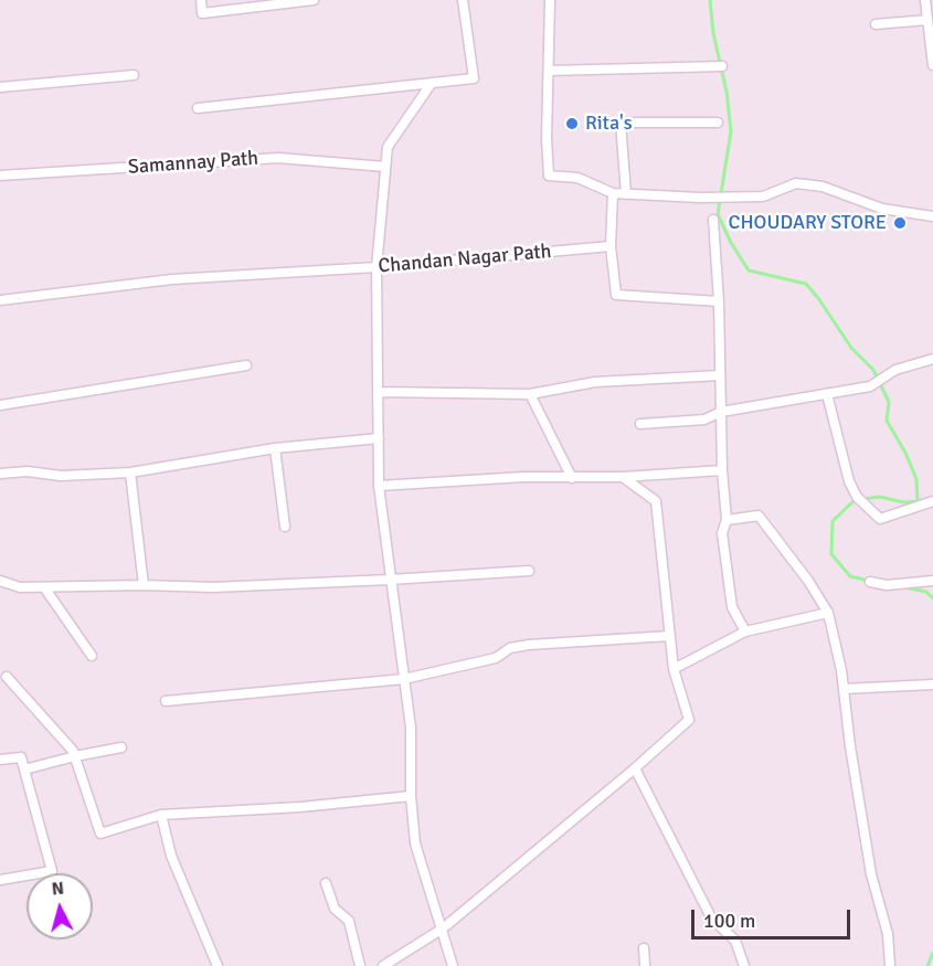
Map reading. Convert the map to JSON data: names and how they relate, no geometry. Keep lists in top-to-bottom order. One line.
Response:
{"streets":{"street":["Samannay Path","Chandan Nagar Path"]},"places":["Rita's","CHOUDARY STORE"],"scale_bar":"100 m","north":"top"}
